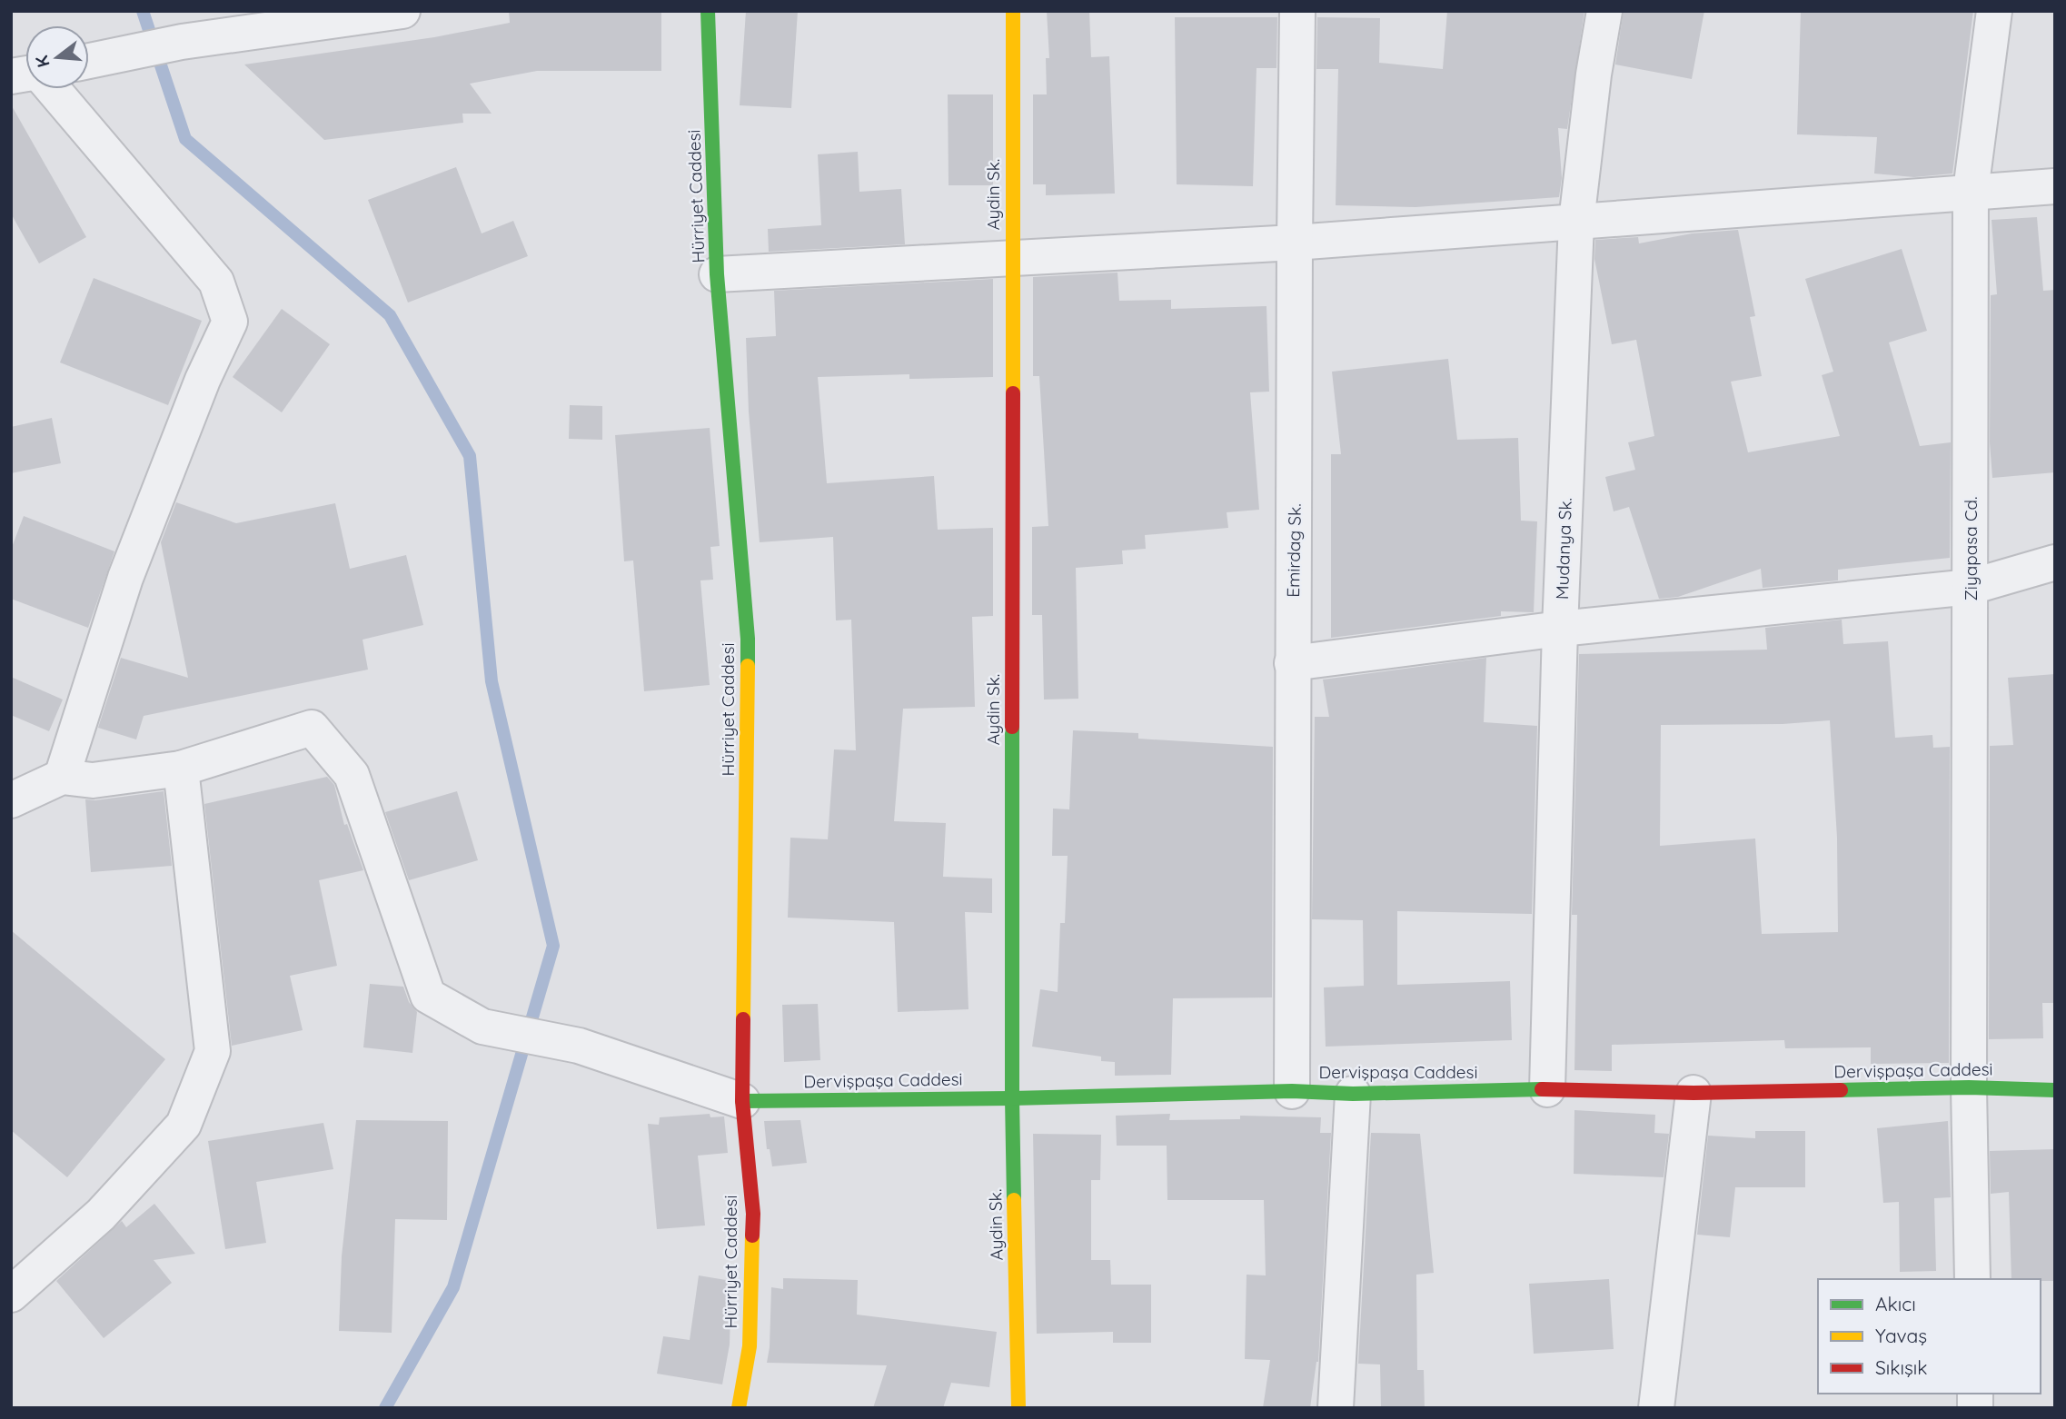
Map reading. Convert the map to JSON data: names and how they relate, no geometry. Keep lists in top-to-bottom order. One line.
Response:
{"streets":{"street":["Aydin Sk.","Hürriyet Caddesi","Mudanya Sk.","Ziyapasa Cd.","Emirdag Sk.","Dervişpaşa Caddesi"]},"crossings":[["Aydin Sk.","Dervişpaşa Caddesi"],["Hürriyet Caddesi","Dervişpaşa Caddesi"],["Mudanya Sk.","Dervişpaşa Caddesi"],["Ziyapasa Cd.","Dervişpaşa Caddesi"],["Emirdag Sk.","Dervişpaşa Caddesi"]],"legend":["Akıcı","Yavaş","Sıkışık"],"north":"left"}
